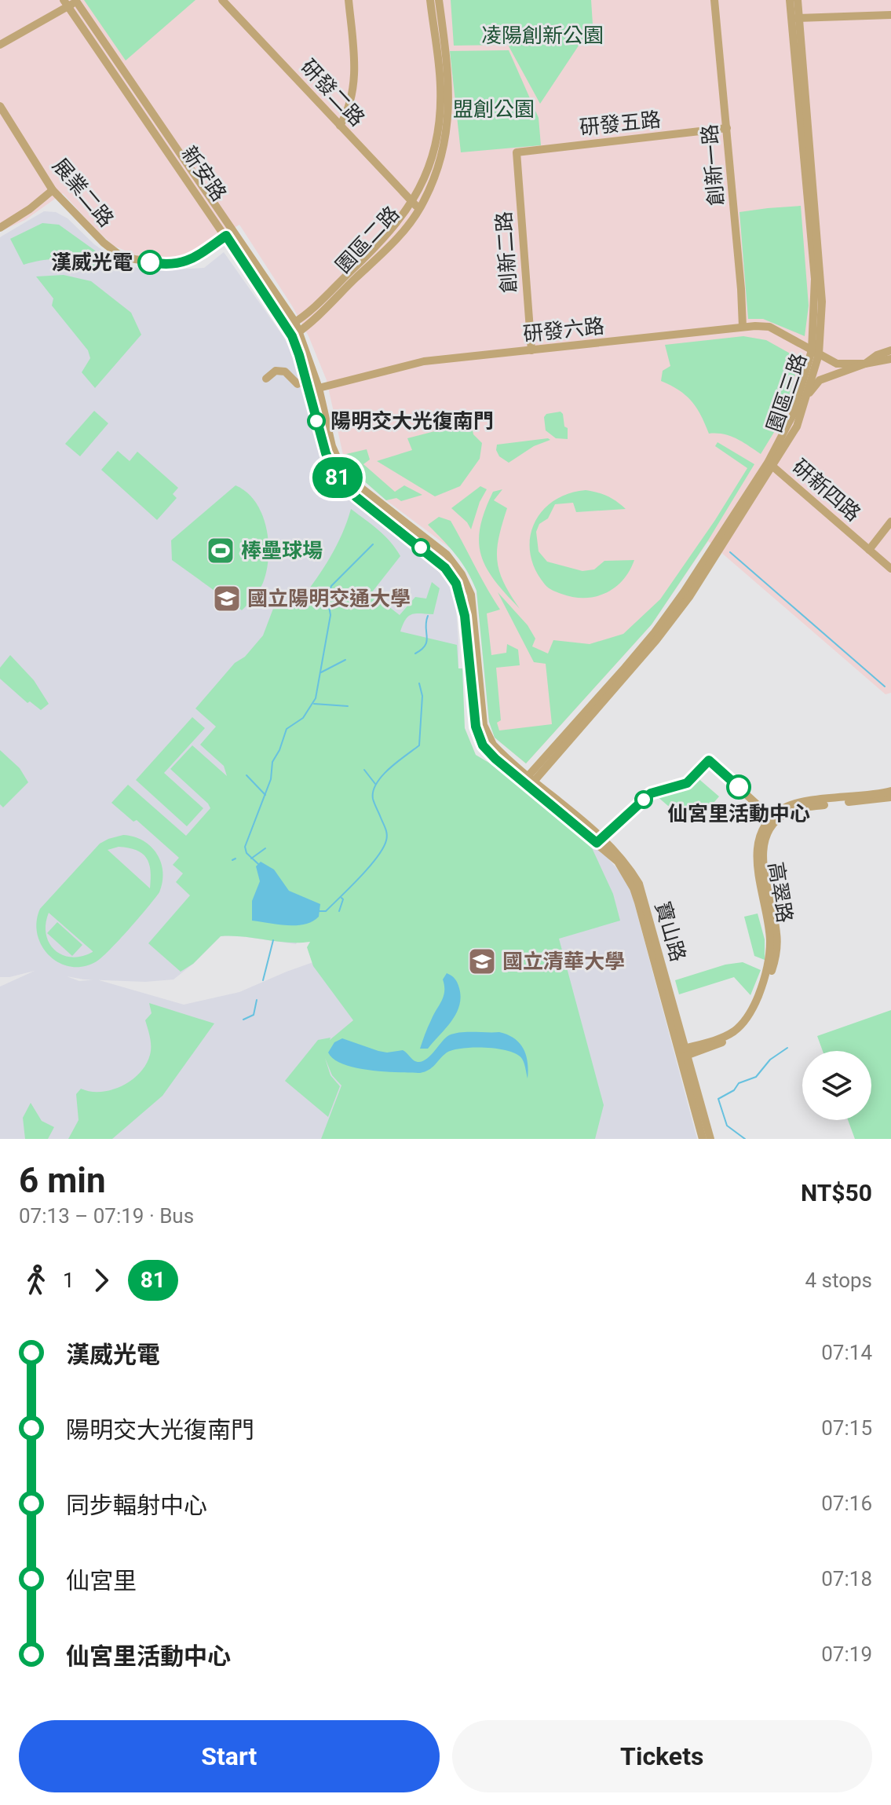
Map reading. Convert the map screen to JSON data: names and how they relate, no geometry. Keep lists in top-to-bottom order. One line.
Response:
{"streets":{"street":["研發二路","研發五路","創新一路","新安路","展業二路","園區二路","創新二路","研發六路","園區三路","研新四路","高翠路","寶山路"]},"crossings":[["研發二路","園區二路"],["研發五路","創新一路"],["研發五路","創新二路"],["創新一路","研發六路"],["新安路","展業二路"],["新安路","園區二路"],["新安路","研發六路"],["新安路","園區三路"],["新安路","寶山路"],["創新二路","研發六路"],["研發六路","園區三路"],["園區三路","研新四路"],["園區三路","寶山路"],["高翠路","寶山路"]],"parks":["凌陽創新公園","盟創公園"],"places":{"other":["漢威光電","陽明交大光復南門","仙宮里活動中心"],"sports":["棒壘球場"],"school or university":["國立陽明交通大學","國立清華大學"]},"lines":["bus line 81"],"page":{"on_map":"81","heading":["6 min","07:13 – 07:19 · Bus","NT$50"],"legs":["1","81","4 stops"],"list":[{"name":"漢威光電","value":"07:14"},{"name":"陽明交大光復南門","value":"07:15"},{"name":"同步輻射中心","value":"07:16"},{"name":"仙宮里","value":"07:18"},{"name":"仙宮里活動中心","value":"07:19"}],"buttons":["Start","Tickets"]}}
